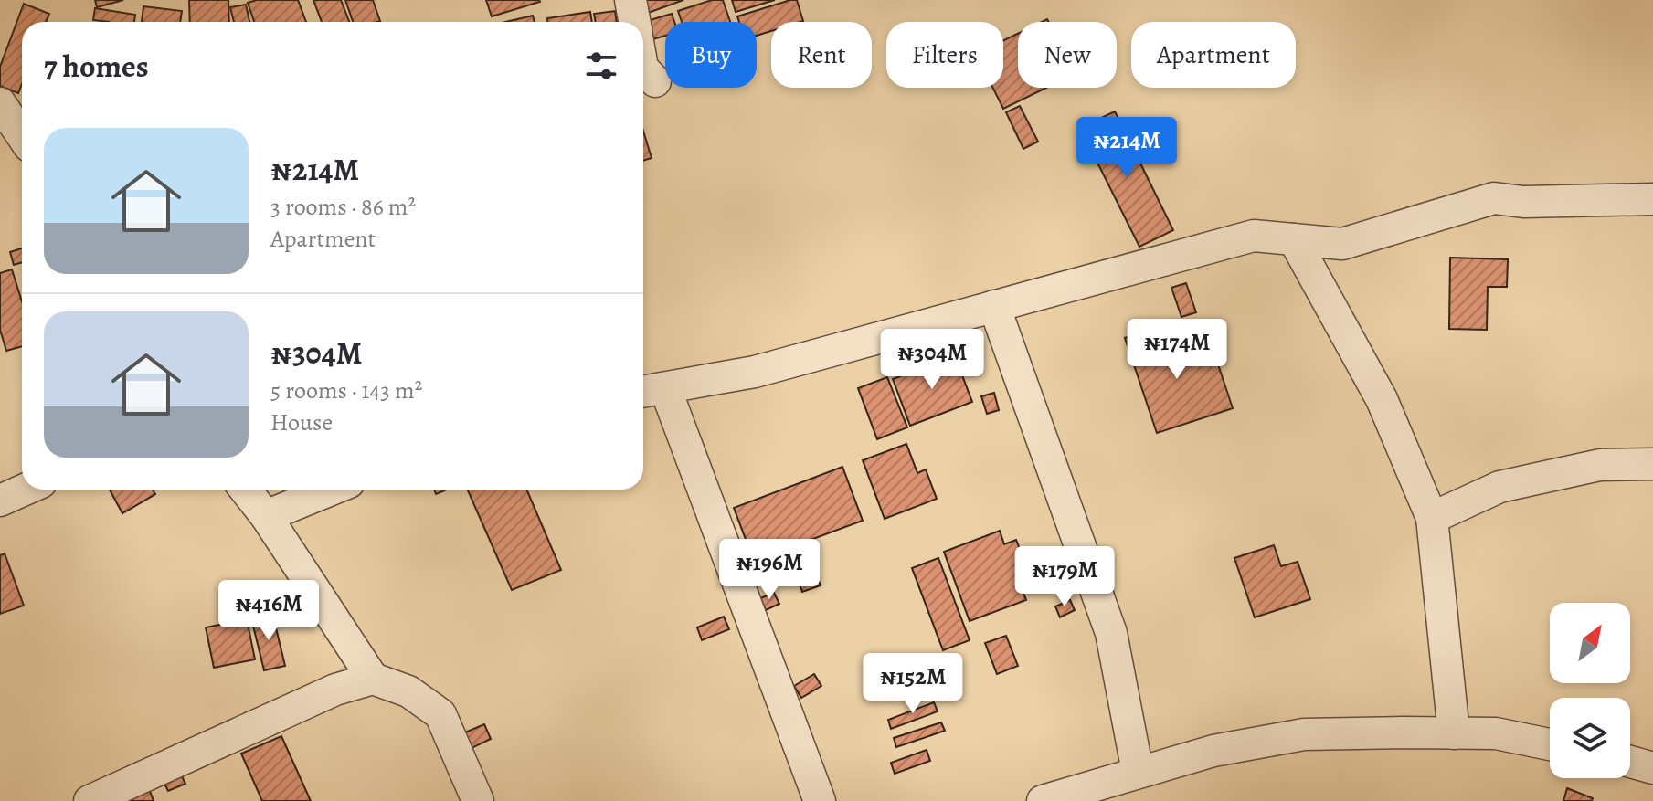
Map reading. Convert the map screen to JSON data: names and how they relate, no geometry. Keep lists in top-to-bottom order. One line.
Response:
{"north":"top right","page":{"chip":["Buy","Rent","Filters","New","Apartment"],"heading":"7 homes","list":[{"name":"₦214M","note":"3 rooms · 86 m² · Apartment"},{"name":"₦304M","note":"5 rooms · 143 m² · House"}],"price":["₦214M","₦174M","₦304M","₦196M","₦179M","₦416M","₦152M"]}}
